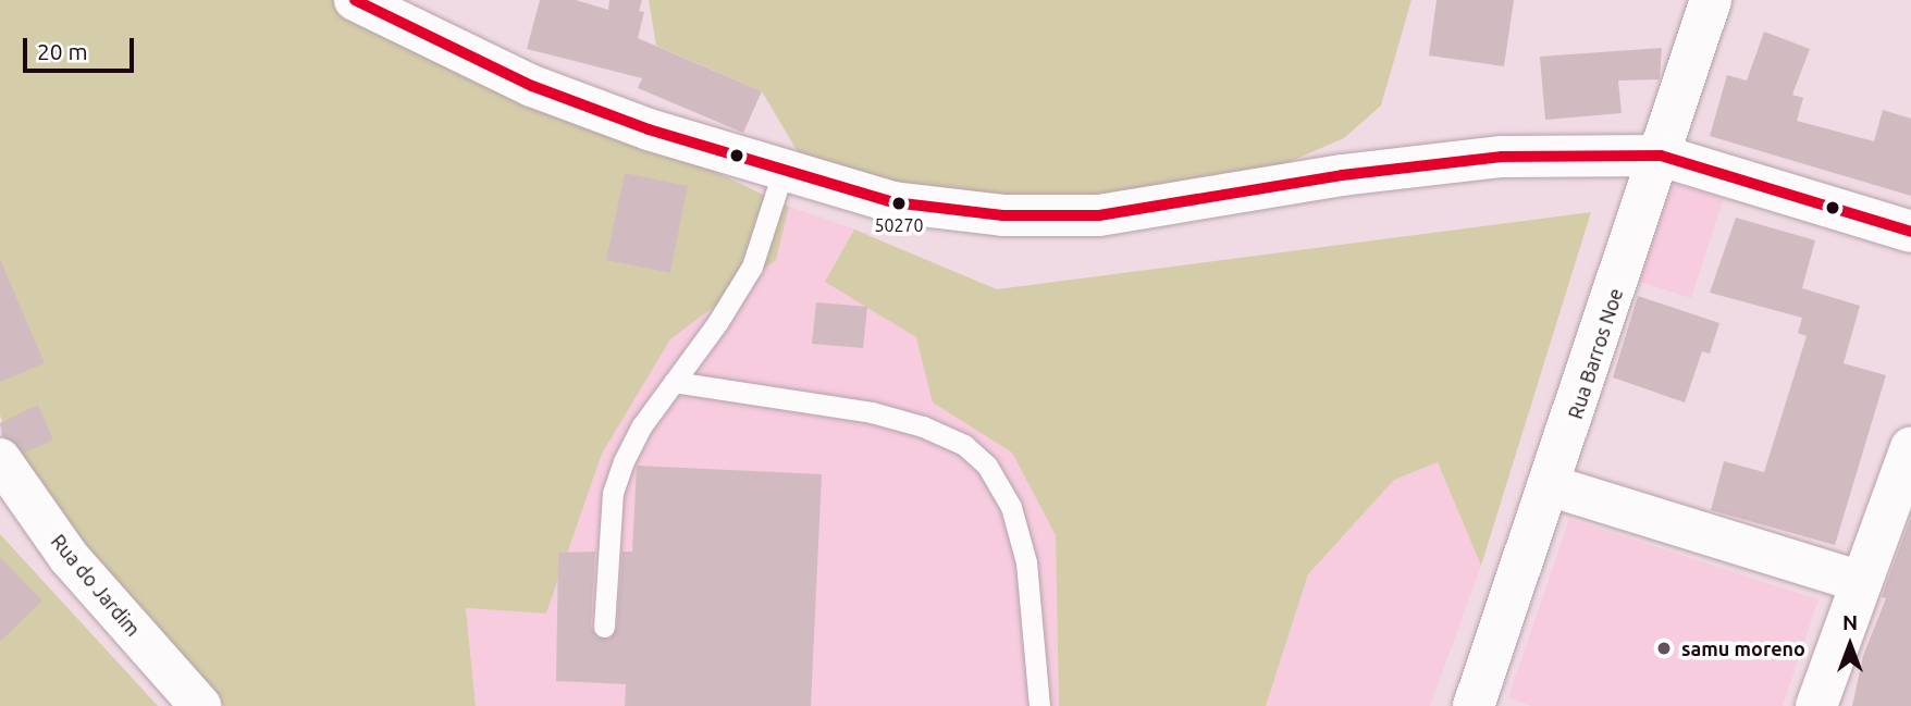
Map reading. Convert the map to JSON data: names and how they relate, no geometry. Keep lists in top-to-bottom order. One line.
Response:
{"streets":{"street":["Rua Barros Noe","Rua do Jardim"]},"places":["50270","samu moreno"],"scale_bar":"20 m","north":"top"}
